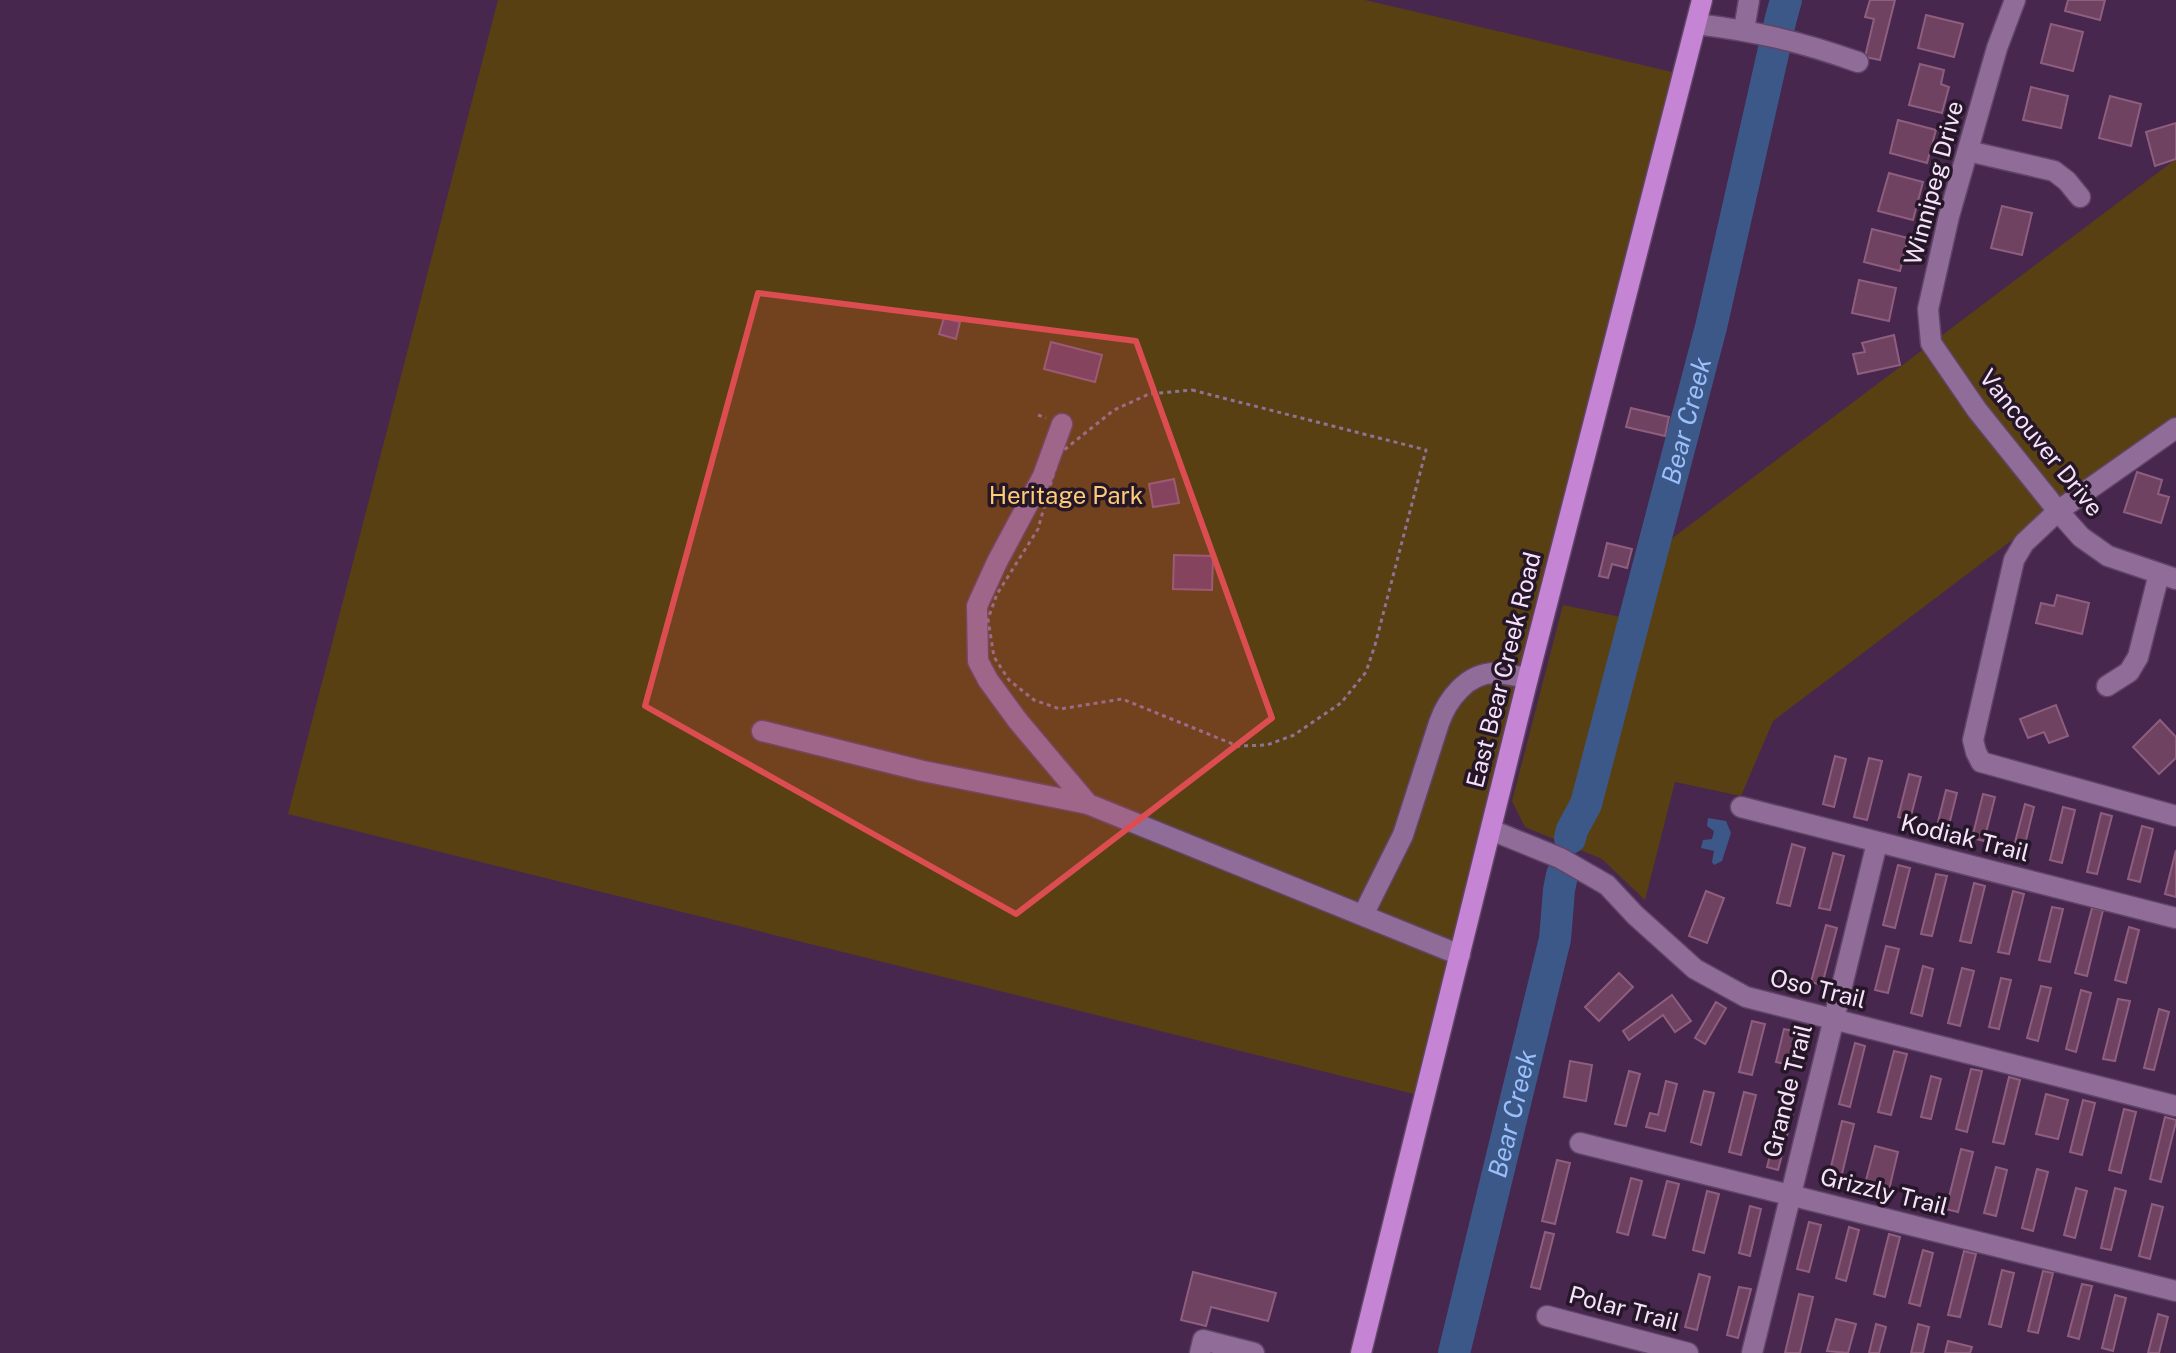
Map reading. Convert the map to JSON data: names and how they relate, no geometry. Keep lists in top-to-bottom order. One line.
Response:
{"streets":{"main road":["East Bear Creek Road"],"street":["Winnipeg Drive","Vancouver Drive","Kodiak Trail","Oso Trail","Grande Trail","Grizzly Trail","Polar Trail"]},"crossings":[["Winnipeg Drive","Vancouver Drive"],["East Bear Creek Road","Oso Trail"],["Kodiak Trail","Grande Trail"],["Oso Trail","Grande Trail"],["Grande Trail","Grizzly Trail"]],"water":["Bear Creek"],"parks":["Heritage Park"]}
